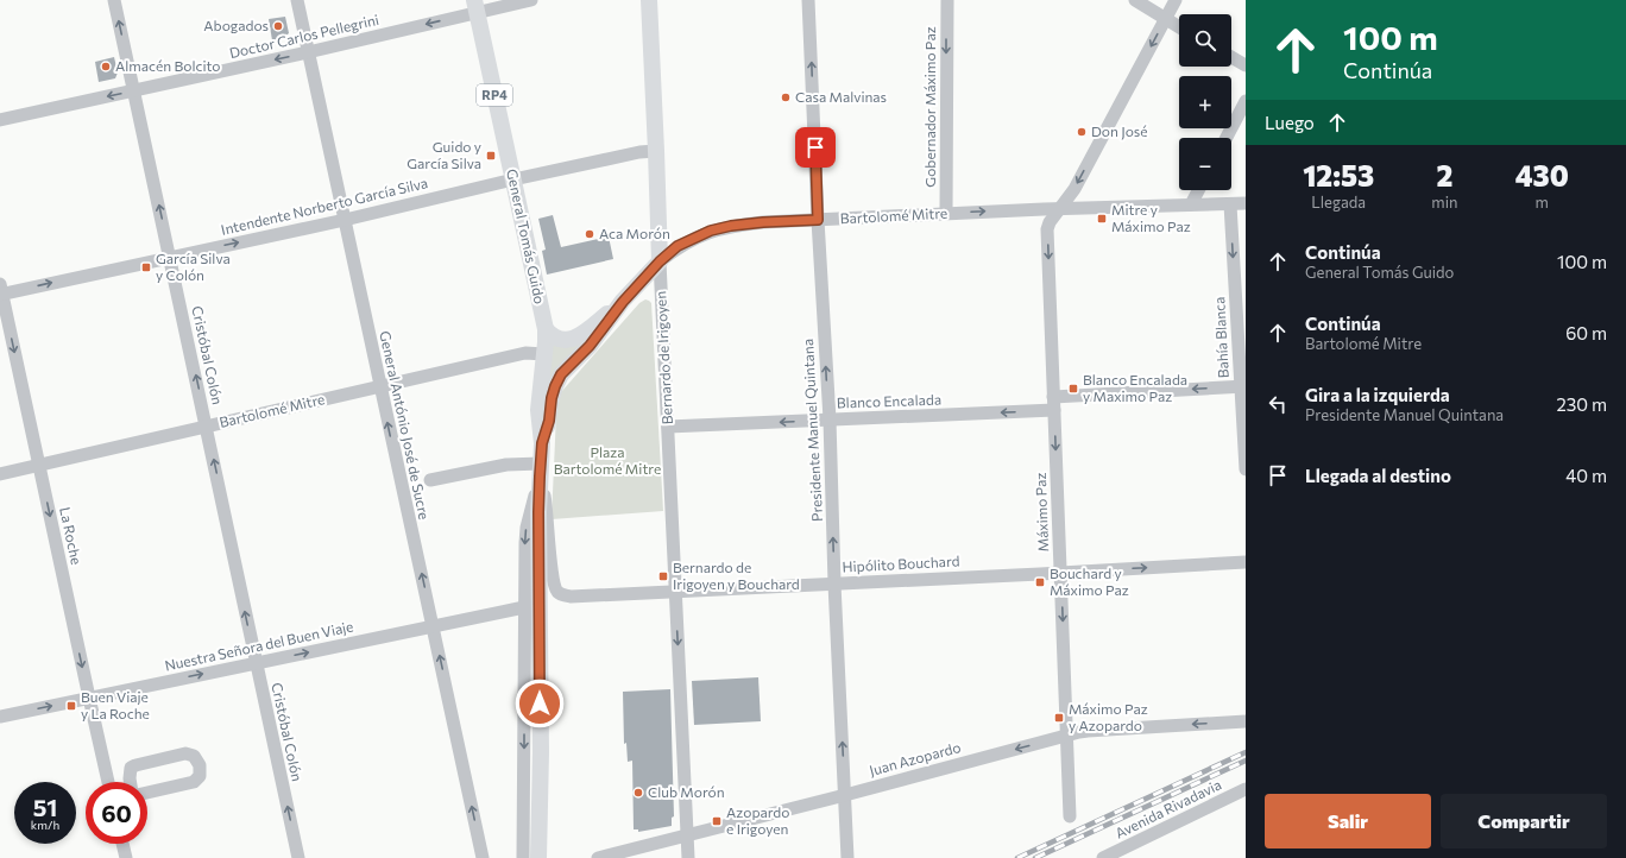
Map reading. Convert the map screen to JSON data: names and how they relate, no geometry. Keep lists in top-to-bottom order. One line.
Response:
{"streets":{"main road":["RP4","Bartolomé Mitre","General Tomás Guido","Bernardo de Irigoyen"],"street":["Doctor Carlos Pellegrini","Gobernador Máximo Paz","Intendente Norberto García Silva","Bahía Blanca","Cristóbal Colón","Blanco Encalada","General António José de Sucre","Presidente Manuel Quintana","Máximo Paz","La Roche","Hipólito Bouchard","Nuestra Señora del Buen Viaje","Juan Azopardo","Avenida Rivadavia"]},"crossings":[["Doctor Carlos Pellegrini","General Tomás Guido"],["Doctor Carlos Pellegrini","Cristóbal Colón"],["Doctor Carlos Pellegrini","General António José de Sucre"],["Gobernador Máximo Paz","Bartolomé Mitre"],["Intendente Norberto García Silva","General Tomás Guido"],["Intendente Norberto García Silva","Cristóbal Colón"],["Intendente Norberto García Silva","Bernardo de Irigoyen"],["Intendente Norberto García Silva","General António José de Sucre"],["Intendente Norberto García Silva","La Roche"],["Bartolomé Mitre","General Tomás Guido"],["Bartolomé Mitre","Bahía Blanca"],["Bartolomé Mitre","Cristóbal Colón"],["Bartolomé Mitre","Bernardo de Irigoyen"],["Bartolomé Mitre","General António José de Sucre"],["Bartolomé Mitre","Presidente Manuel Quintana"],["Bartolomé Mitre","Máximo Paz"],["Bartolomé Mitre","La Roche"],["General Tomás Guido","Hipólito Bouchard"],["General Tomás Guido","Nuestra Señora del Buen Viaje"],["Bahía Blanca","Blanco Encalada"],["Cristóbal Colón","Nuestra Señora del Buen Viaje"],["Bernardo de Irigoyen","Blanco Encalada"],["Bernardo de Irigoyen","Hipólito Bouchard"],["Bernardo de Irigoyen","Juan Azopardo"],["Blanco Encalada","Presidente Manuel Quintana"],["Blanco Encalada","Máximo Paz"],["General António José de Sucre","Nuestra Señora del Buen Viaje"],["Presidente Manuel Quintana","Hipólito Bouchard"],["Presidente Manuel Quintana","Juan Azopardo"],["Máximo Paz","Hipólito Bouchard"],["Máximo Paz","Juan Azopardo"],["La Roche","Nuestra Señora del Buen Viaje"]],"one_way":["Doctor Carlos Pellegrini","Gobernador Máximo Paz","Intendente Norberto García Silva","Bahía Blanca","Cristóbal Colón","Blanco Encalada","General António José de Sucre","Presidente Manuel Quintana","Máximo Paz","La Roche","Nuestra Señora del Buen Viaje","Juan Azopardo"],"parks":["Plaza Bartolomé Mitre"],"places":{"other":["Abogados","Almacén Bolcito","Casa Malvinas","Don José","Aca Morón","Club Morón"],"transit":["Guido y García Silva","Mitre y Máximo Paz","García Silva y Colón","Blanco Encalada y Maximo Paz","Bernardo de Irigoyen y Bouchard","Bouchard y Máximo Paz","Buen Viaje y La Roche","Máximo Paz y Azopardo","Azopardo e Irigoyen"]},"page":{"turn":["100 m","Continúa"],"map_buttons":["+","−"],"then":"Luego","eta":["12:53","Llegada","2","min","430","m"],"list":[{"name":"Continúa","note":"General Tomás Guido","value":"100 m"},{"name":"Continúa","note":"Bartolomé Mitre","value":"60 m"},{"name":"Gira a la izquierda","note":"Presidente Manuel Quintana","value":"230 m"},{"name":"Llegada al destino","value":"40 m"}],"speed":"51 km/h","limit":"60","buttons":["Salir","Compartir"]}}
